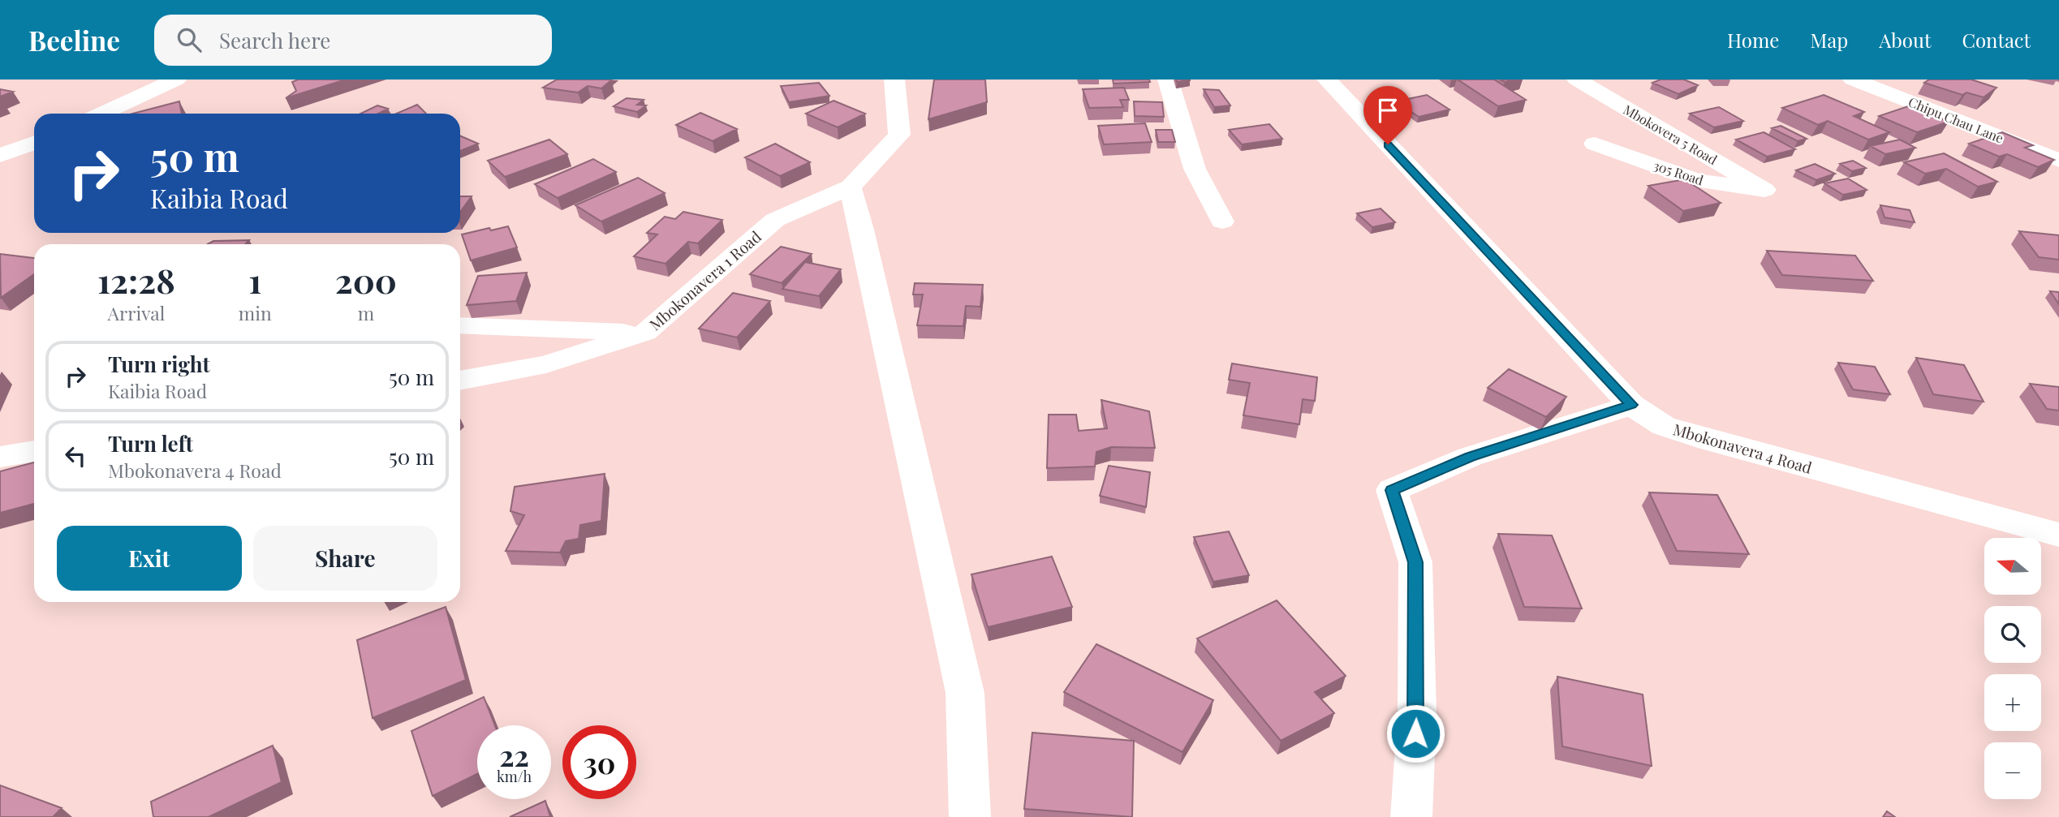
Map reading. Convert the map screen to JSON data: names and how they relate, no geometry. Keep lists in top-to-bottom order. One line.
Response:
{"streets":{"street":["Chipu Chau Lane","Mbokovera 5 Road","305 Road","Mbokonavera 1 Road","Mbokonavera 4 Road"]},"crossings":[["Mbokovera 5 Road","305 Road"]],"north":"left","page":{"header":"Beeline","search":"Search here","nav":["Home","Map","About","Contact"],"turn":["50 m","Kaibia Road"],"eta":["12:28","Arrival","1","min","200","m"],"list":[{"name":"Turn right","note":"Kaibia Road","value":"50 m"},{"name":"Turn left","note":"Mbokonavera 4 Road","value":"50 m"}],"buttons":["Exit","Share"],"map_buttons":["+","−"],"speed":"22 km/h","limit":"30"}}
